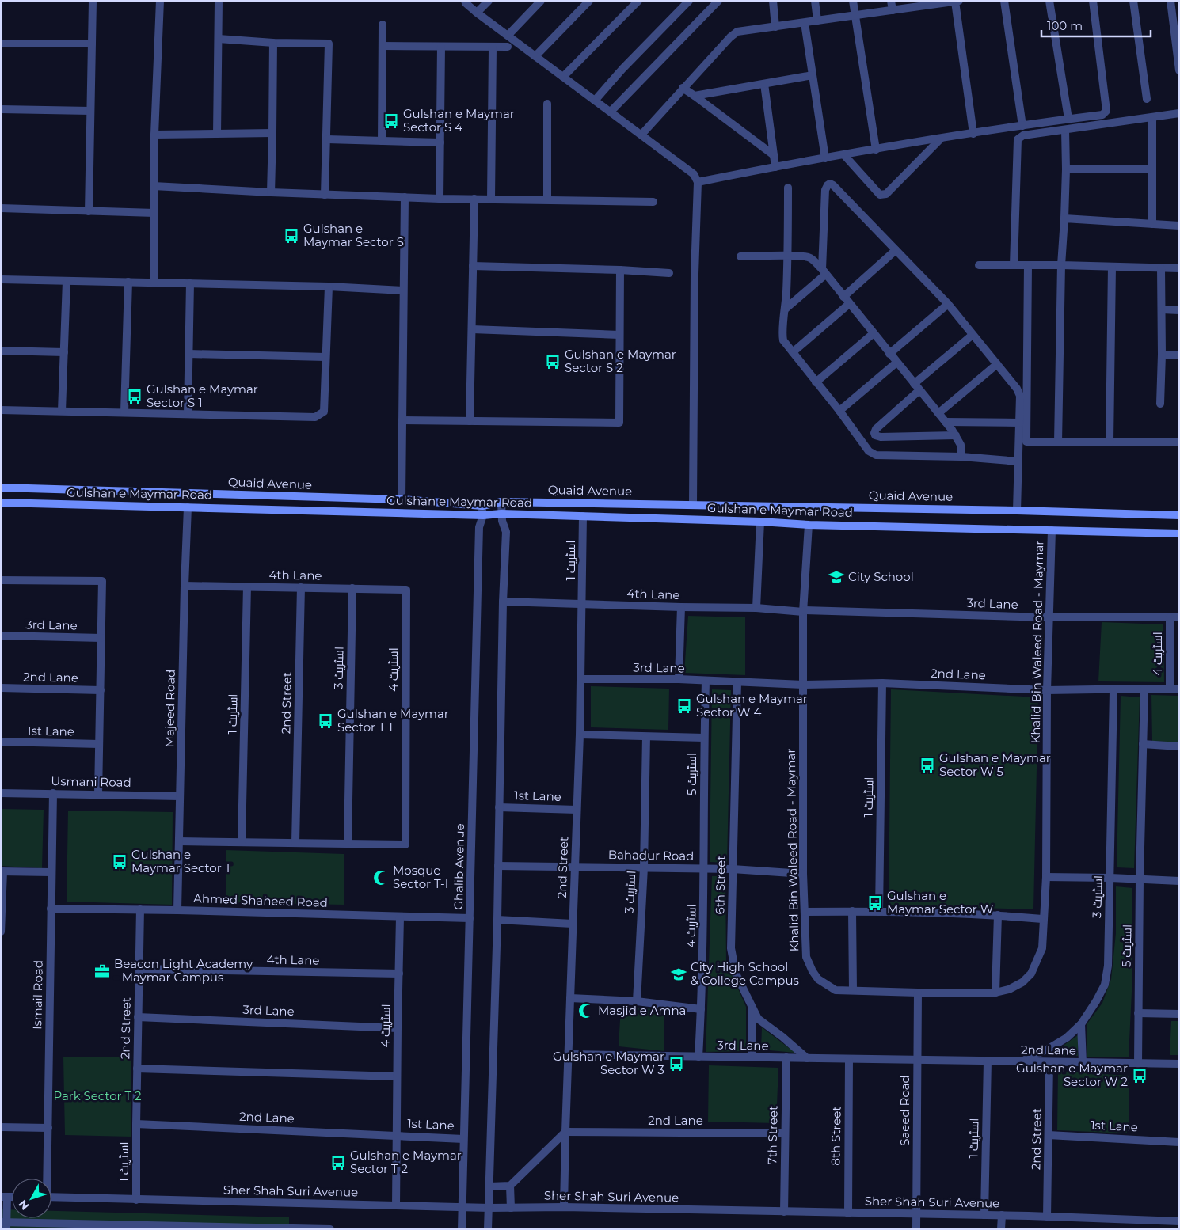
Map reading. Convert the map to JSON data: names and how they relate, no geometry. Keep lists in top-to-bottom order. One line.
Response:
{"streets":{"main road":["Quaid Avenue","Gulshan e Maymar Road"],"street":["اسٹریٹ 1","4th Lane","3rd Lane","Khalid Bin Waleed Road - Maymar","اسٹریٹ 4","اسٹریٹ 3","2nd Lane","2nd Street","Majeed Road","1st Lane","اسٹریٹ 5","Usmani Road","Bahadur Road","Ghalib Avenue","6th Street","Ahmed Shaheed Road","Ismail Road","Saeed Road","7th Street","8th Street","Sher Shah Suri Avenue"]},"crossings":[["Quaid Avenue","Ghalib Avenue"],["Gulshan e Maymar Road","اسٹریٹ 1"],["Gulshan e Maymar Road","Khalid Bin Waleed Road - Maymar"],["Gulshan e Maymar Road","Majeed Road"],["Gulshan e Maymar Road","Ghalib Avenue"],["اسٹریٹ 1","4th Lane"],["اسٹریٹ 1","2nd Lane"],["اسٹریٹ 1","2nd Street"],["اسٹریٹ 1","Sher Shah Suri Avenue"],["4th Lane","3rd Lane"],["4th Lane","Khalid Bin Waleed Road - Maymar"],["4th Lane","اسٹریٹ 4"],["4th Lane","اسٹریٹ 3"],["4th Lane","2nd Street"],["4th Lane","Majeed Road"],["3rd Lane","Khalid Bin Waleed Road - Maymar"],["3rd Lane","اسٹریٹ 4"],["3rd Lane","2nd Lane"],["3rd Lane","2nd Street"],["3rd Lane","اسٹریٹ 5"],["3rd Lane","6th Street"],["3rd Lane","Saeed Road"],["3rd Lane","7th Street"],["3rd Lane","8th Street"],["Khalid Bin Waleed Road - Maymar","2nd Lane"],["Khalid Bin Waleed Road - Maymar","Bahadur Road"],["Khalid Bin Waleed Road - Maymar","Saeed Road"],["اسٹریٹ 4","اسٹریٹ 3"],["اسٹریٹ 4","2nd Lane"],["اسٹریٹ 4","1st Lane"],["اسٹریٹ 4","اسٹریٹ 5"],["اسٹریٹ 4","Bahadur Road"],["اسٹریٹ 4","Ahmed Shaheed Road"],["اسٹریٹ 3","2nd Lane"],["اسٹریٹ 3","Bahadur Road"],["2nd Lane","2nd Street"],["2nd Lane","1st Lane"],["2nd Lane","6th Street"],["2nd Lane","Saeed Road"],["2nd Lane","7th Street"],["2nd Street","1st Lane"],["2nd Street","Bahadur Road"],["2nd Street","Ahmed Shaheed Road"],["2nd Street","Sher Shah Suri Avenue"],["Majeed Road","Usmani Road"],["Majeed Road","Ahmed Shaheed Road"],["1st Lane","Ghalib Avenue"],["اسٹریٹ 5","Bahadur Road"],["Usmani Road","Ismail Road"],["Bahadur Road","6th Street"],["Ghalib Avenue","Ahmed Shaheed Road"],["Ghalib Avenue","Sher Shah Suri Avenue"],["Ahmed Shaheed Road","Ismail Road"],["Saeed Road","Sher Shah Suri Avenue"],["7th Street","Sher Shah Suri Avenue"],["8th Street","Sher Shah Suri Avenue"]],"parks":["Park Sector T 2"],"places":{"bus stop":["Gulshan e Maymar Sector S 4","Gulshan e Maymar Sector S","Gulshan e Maymar Sector S 2","Gulshan e Maymar Sector S 1","Gulshan e Maymar Sector W 4","Gulshan e Maymar Sector T 1","Gulshan e Maymar Sector W 5","Gulshan e Maymar Sector T","Gulshan e Maymar Sector W","Gulshan e Maymar Sector W 3","Gulshan e Maymar Sector W 2","Gulshan e Maymar Sector T 2"],"school or university":["City School","City High School & College Campus"],"mosque":["Mosque Sector T-I","Masjid e Amna"],"office":["Beacon Light Academy - Maymar Campus"]},"scale_bar":"100 m","north":"bottom left"}
